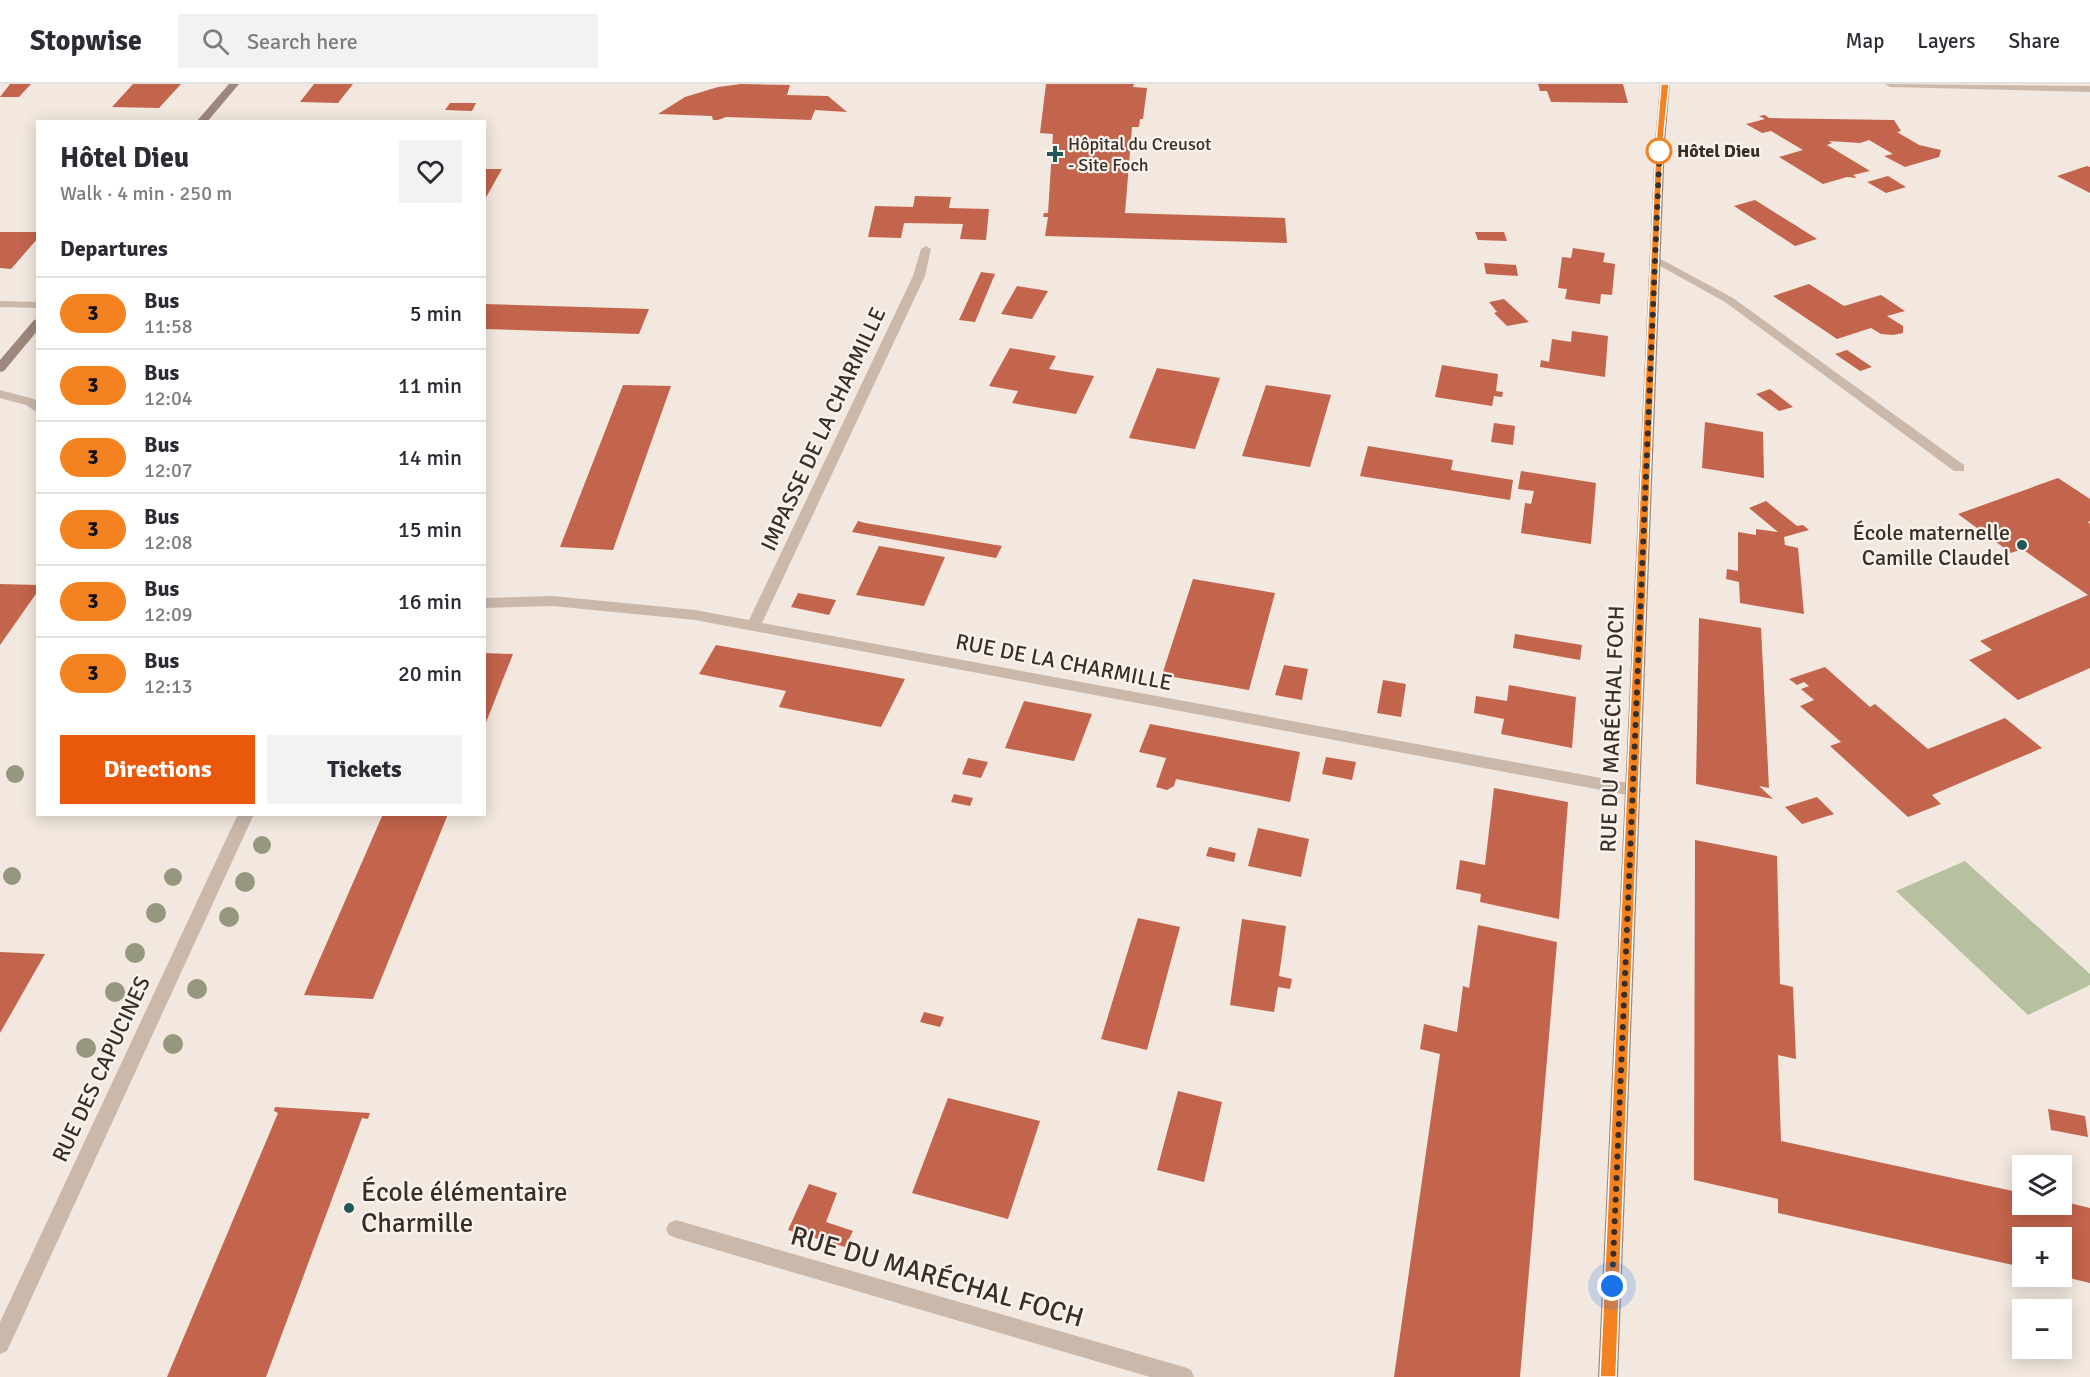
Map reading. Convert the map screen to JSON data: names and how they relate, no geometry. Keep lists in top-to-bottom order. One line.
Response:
{"streets":{"main road":["RUE DU MARÉCHAL FOCH"],"street":["IMPASSE DE LA CHARMILLE","RUE DE LA CHARMILLE","RUE DES CAPUCINES"]},"crossings":[["IMPASSE DE LA CHARMILLE","RUE DE LA CHARMILLE"],["RUE DE LA CHARMILLE","RUE DU MARÉCHAL FOCH"]],"places":{"other":["Hôtel Dieu","École maternelle Camille Claudel","École élémentaire Charmille"],"health":["Hôpital du Creusot - Site Foch"]},"lines":["bus line 3"],"page":{"header":"Stopwise","search":"Search here","nav":["Map","Layers","Share"],"heading":[["Hôtel Dieu","Walk · 4 min · 250 m"],"Departures"],"list":[{"mark":"3","name":"Bus","note":"11:58","value":"5 min"},{"mark":"3","name":"Bus","note":"12:04","value":"11 min"},{"mark":"3","name":"Bus","note":"12:07","value":"14 min"},{"mark":"3","name":"Bus","note":"12:08","value":"15 min"},{"mark":"3","name":"Bus","note":"12:09","value":"16 min"},{"mark":"3","name":"Bus","note":"12:13","value":"20 min"}],"buttons":["Directions","Tickets"],"map_buttons":["+","−"]}}
